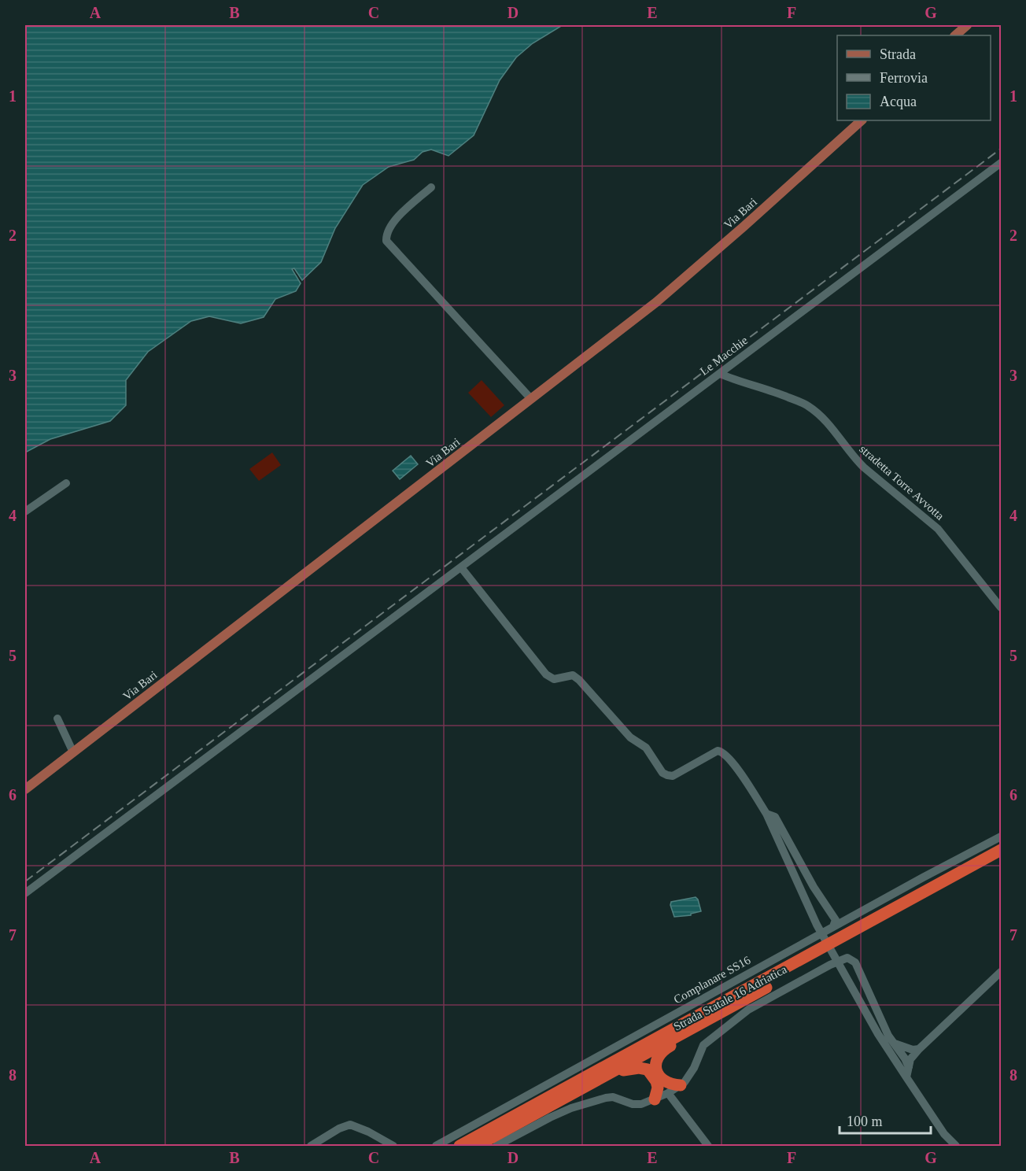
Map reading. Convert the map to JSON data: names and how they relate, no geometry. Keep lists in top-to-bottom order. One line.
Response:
{"streets":{"highway":["Strada Statale 16 Adriatica"],"main road":["Via Bari"],"street":["Le Macchie","stradetta Torre Avvotta","Complanare SS16"]},"crossings":[["Le Macchie","stradetta Torre Avvotta"]],"legend":["Strada","Ferrovia","Acqua"],"scale_bar":"100 m","grid":{"columns":["A","B","C","D","E","F","G"],"rows":["1","2","3","4","5","6","7","8"]}}
